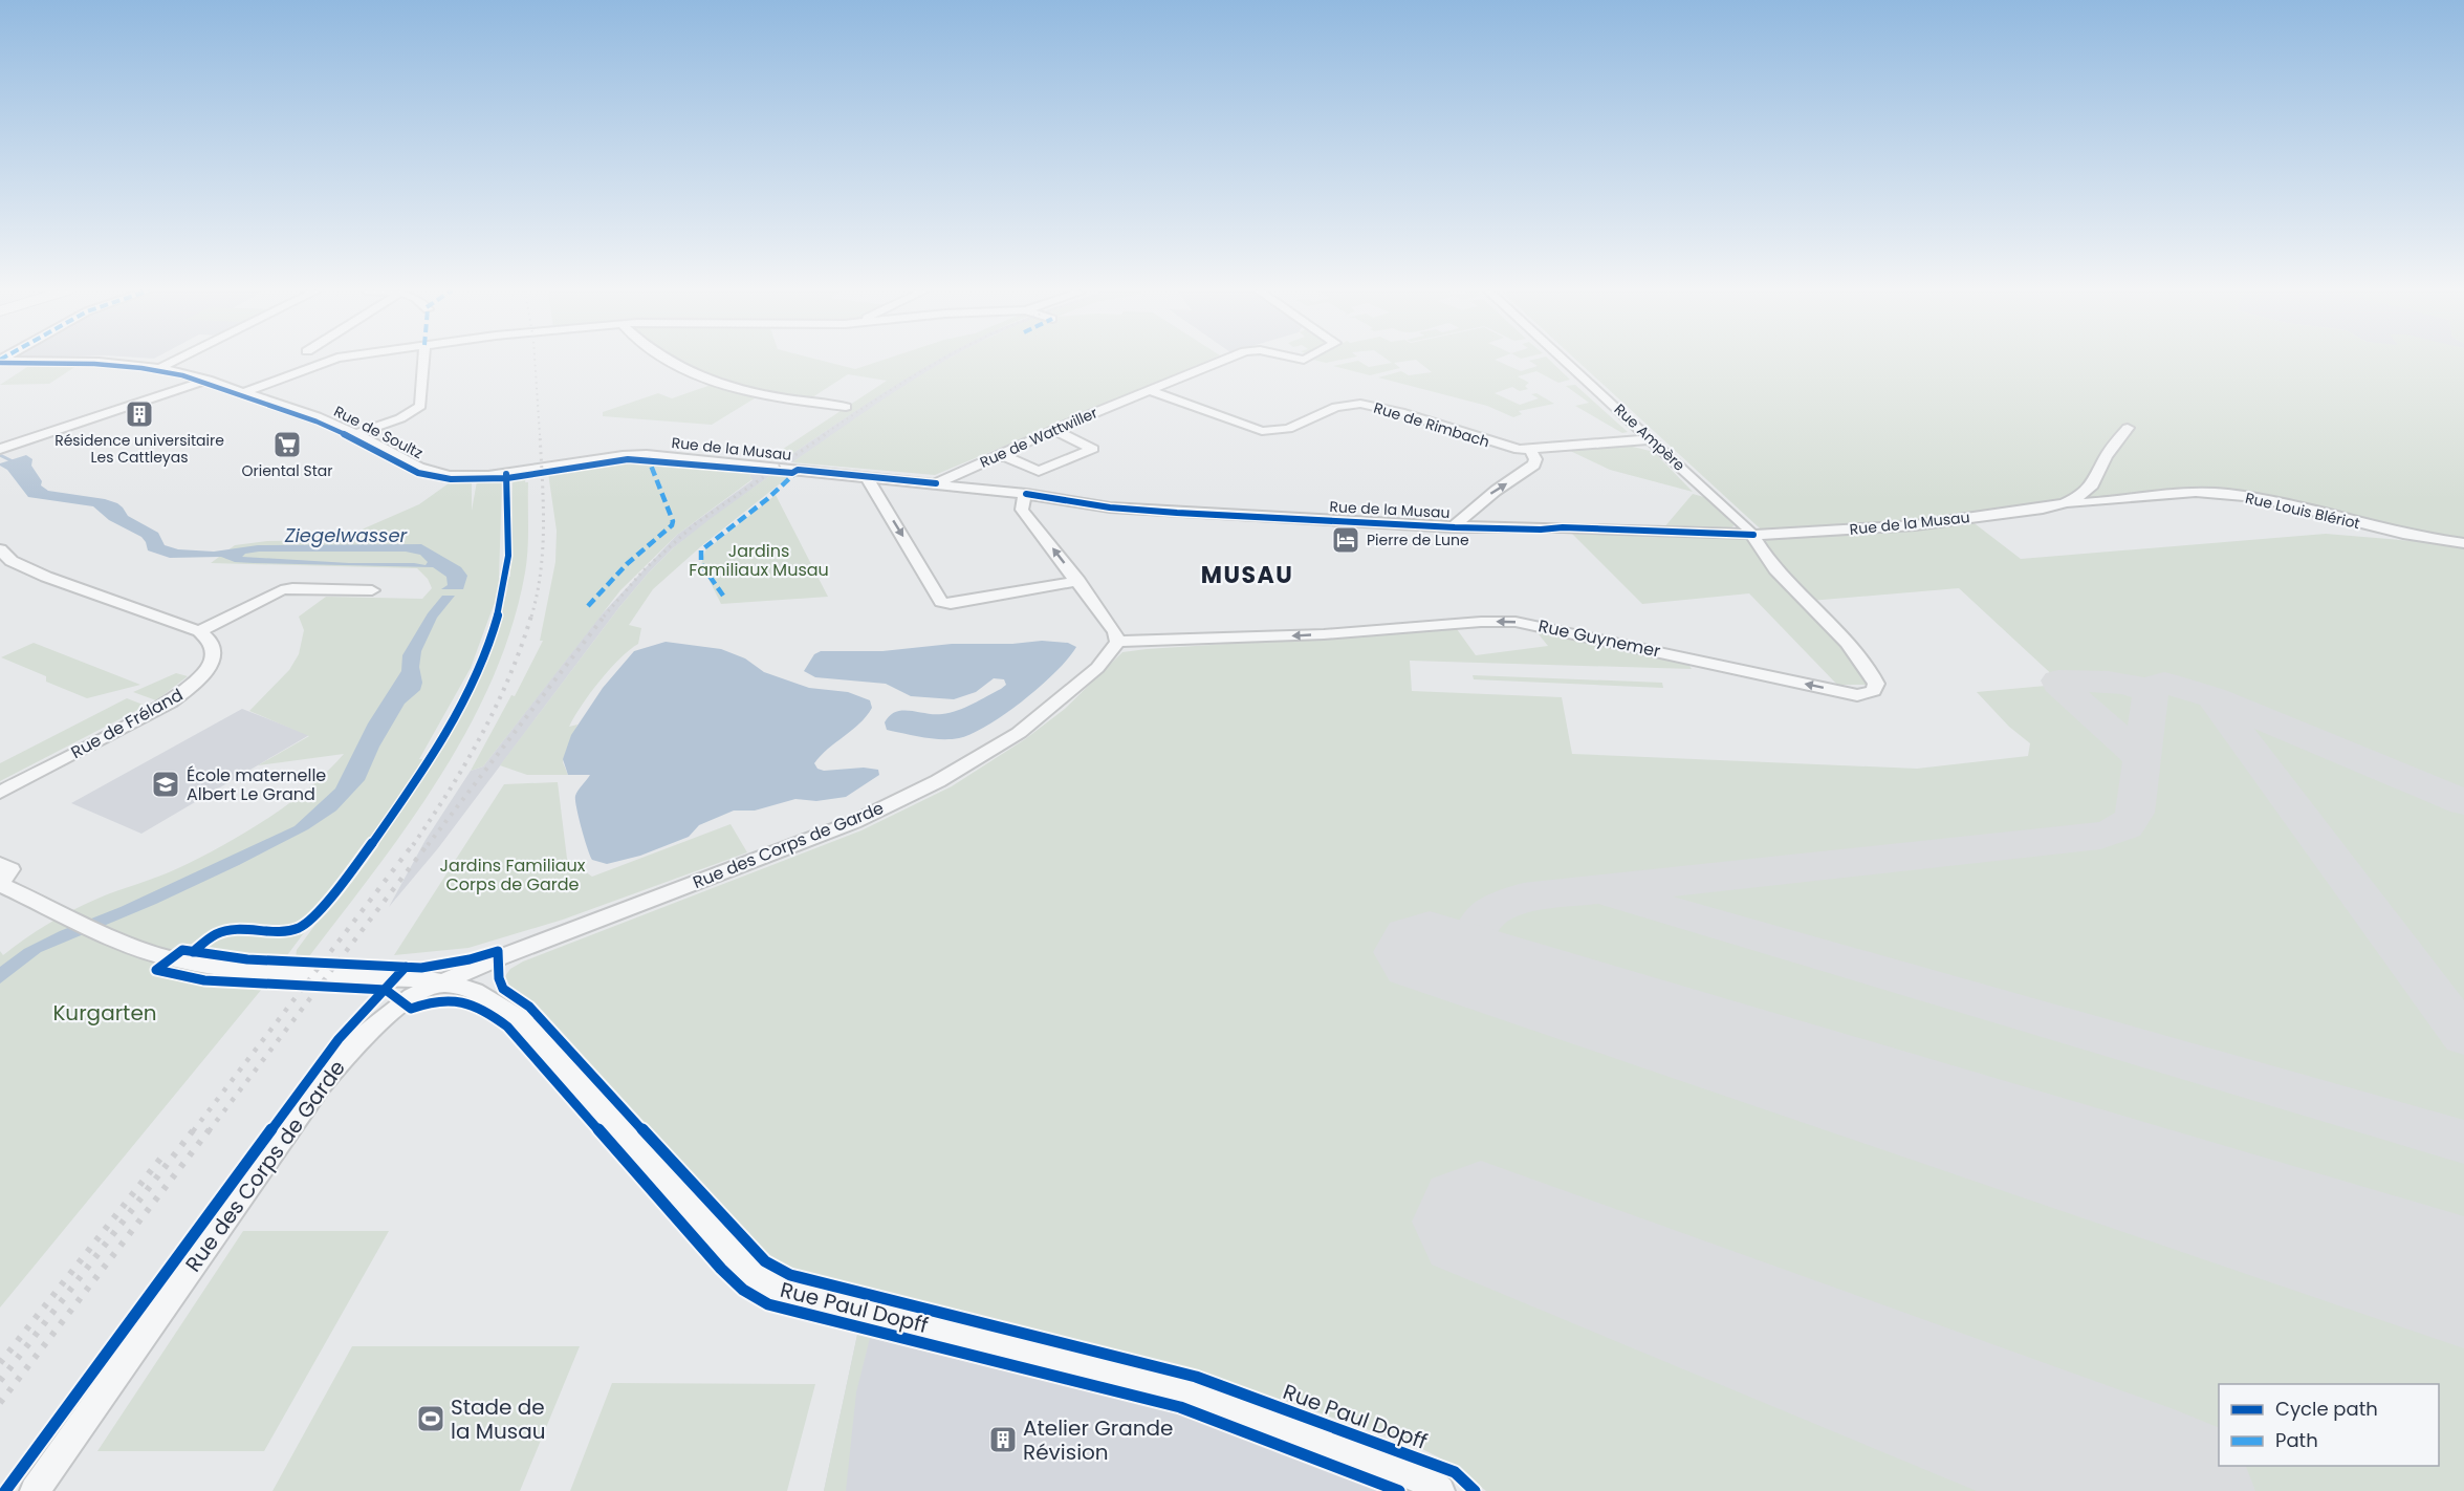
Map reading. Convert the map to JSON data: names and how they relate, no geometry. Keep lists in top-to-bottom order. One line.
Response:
{"streets":{"street":["Rue de Rimbach","Rue de Soultz","Rue de Wattwiller","Rue Ampère","Rue de la Musau","Rue Louis Blériot","Rue Guynemer","Rue de Fréland","Rue des Corps de Garde","Rue Paul Dopff"]},"crossings":[["Rue de Rimbach","Rue de Wattwiller"],["Rue de Rimbach","Rue Ampère"],["Rue de Soultz","Rue de la Musau"],["Rue de Wattwiller","Rue de la Musau"],["Rue Ampère","Rue de la Musau"],["Rue Ampère","Rue Guynemer"],["Rue de la Musau","Rue Louis Blériot"],["Rue de la Musau","Rue Guynemer"],["Rue Guynemer","Rue des Corps de Garde"],["Rue des Corps de Garde","Rue Paul Dopff"]],"districts":["MUSAU"],"water":["Ziegelwasser"],"parks":["Jardins Familiaux Musau","Jardins Familiaux Corps de Garde","Kurgarten"],"places":{"building":["Résidence universitaire Les Cattleyas","Atelier Grande Révision"],"supermarket":["Oriental Star"],"hotel":["Pierre de Lune"],"school or university":["École maternelle Albert Le Grand"],"sports":["Stade de la Musau"]},"legend":["Cycle path","Path"]}
